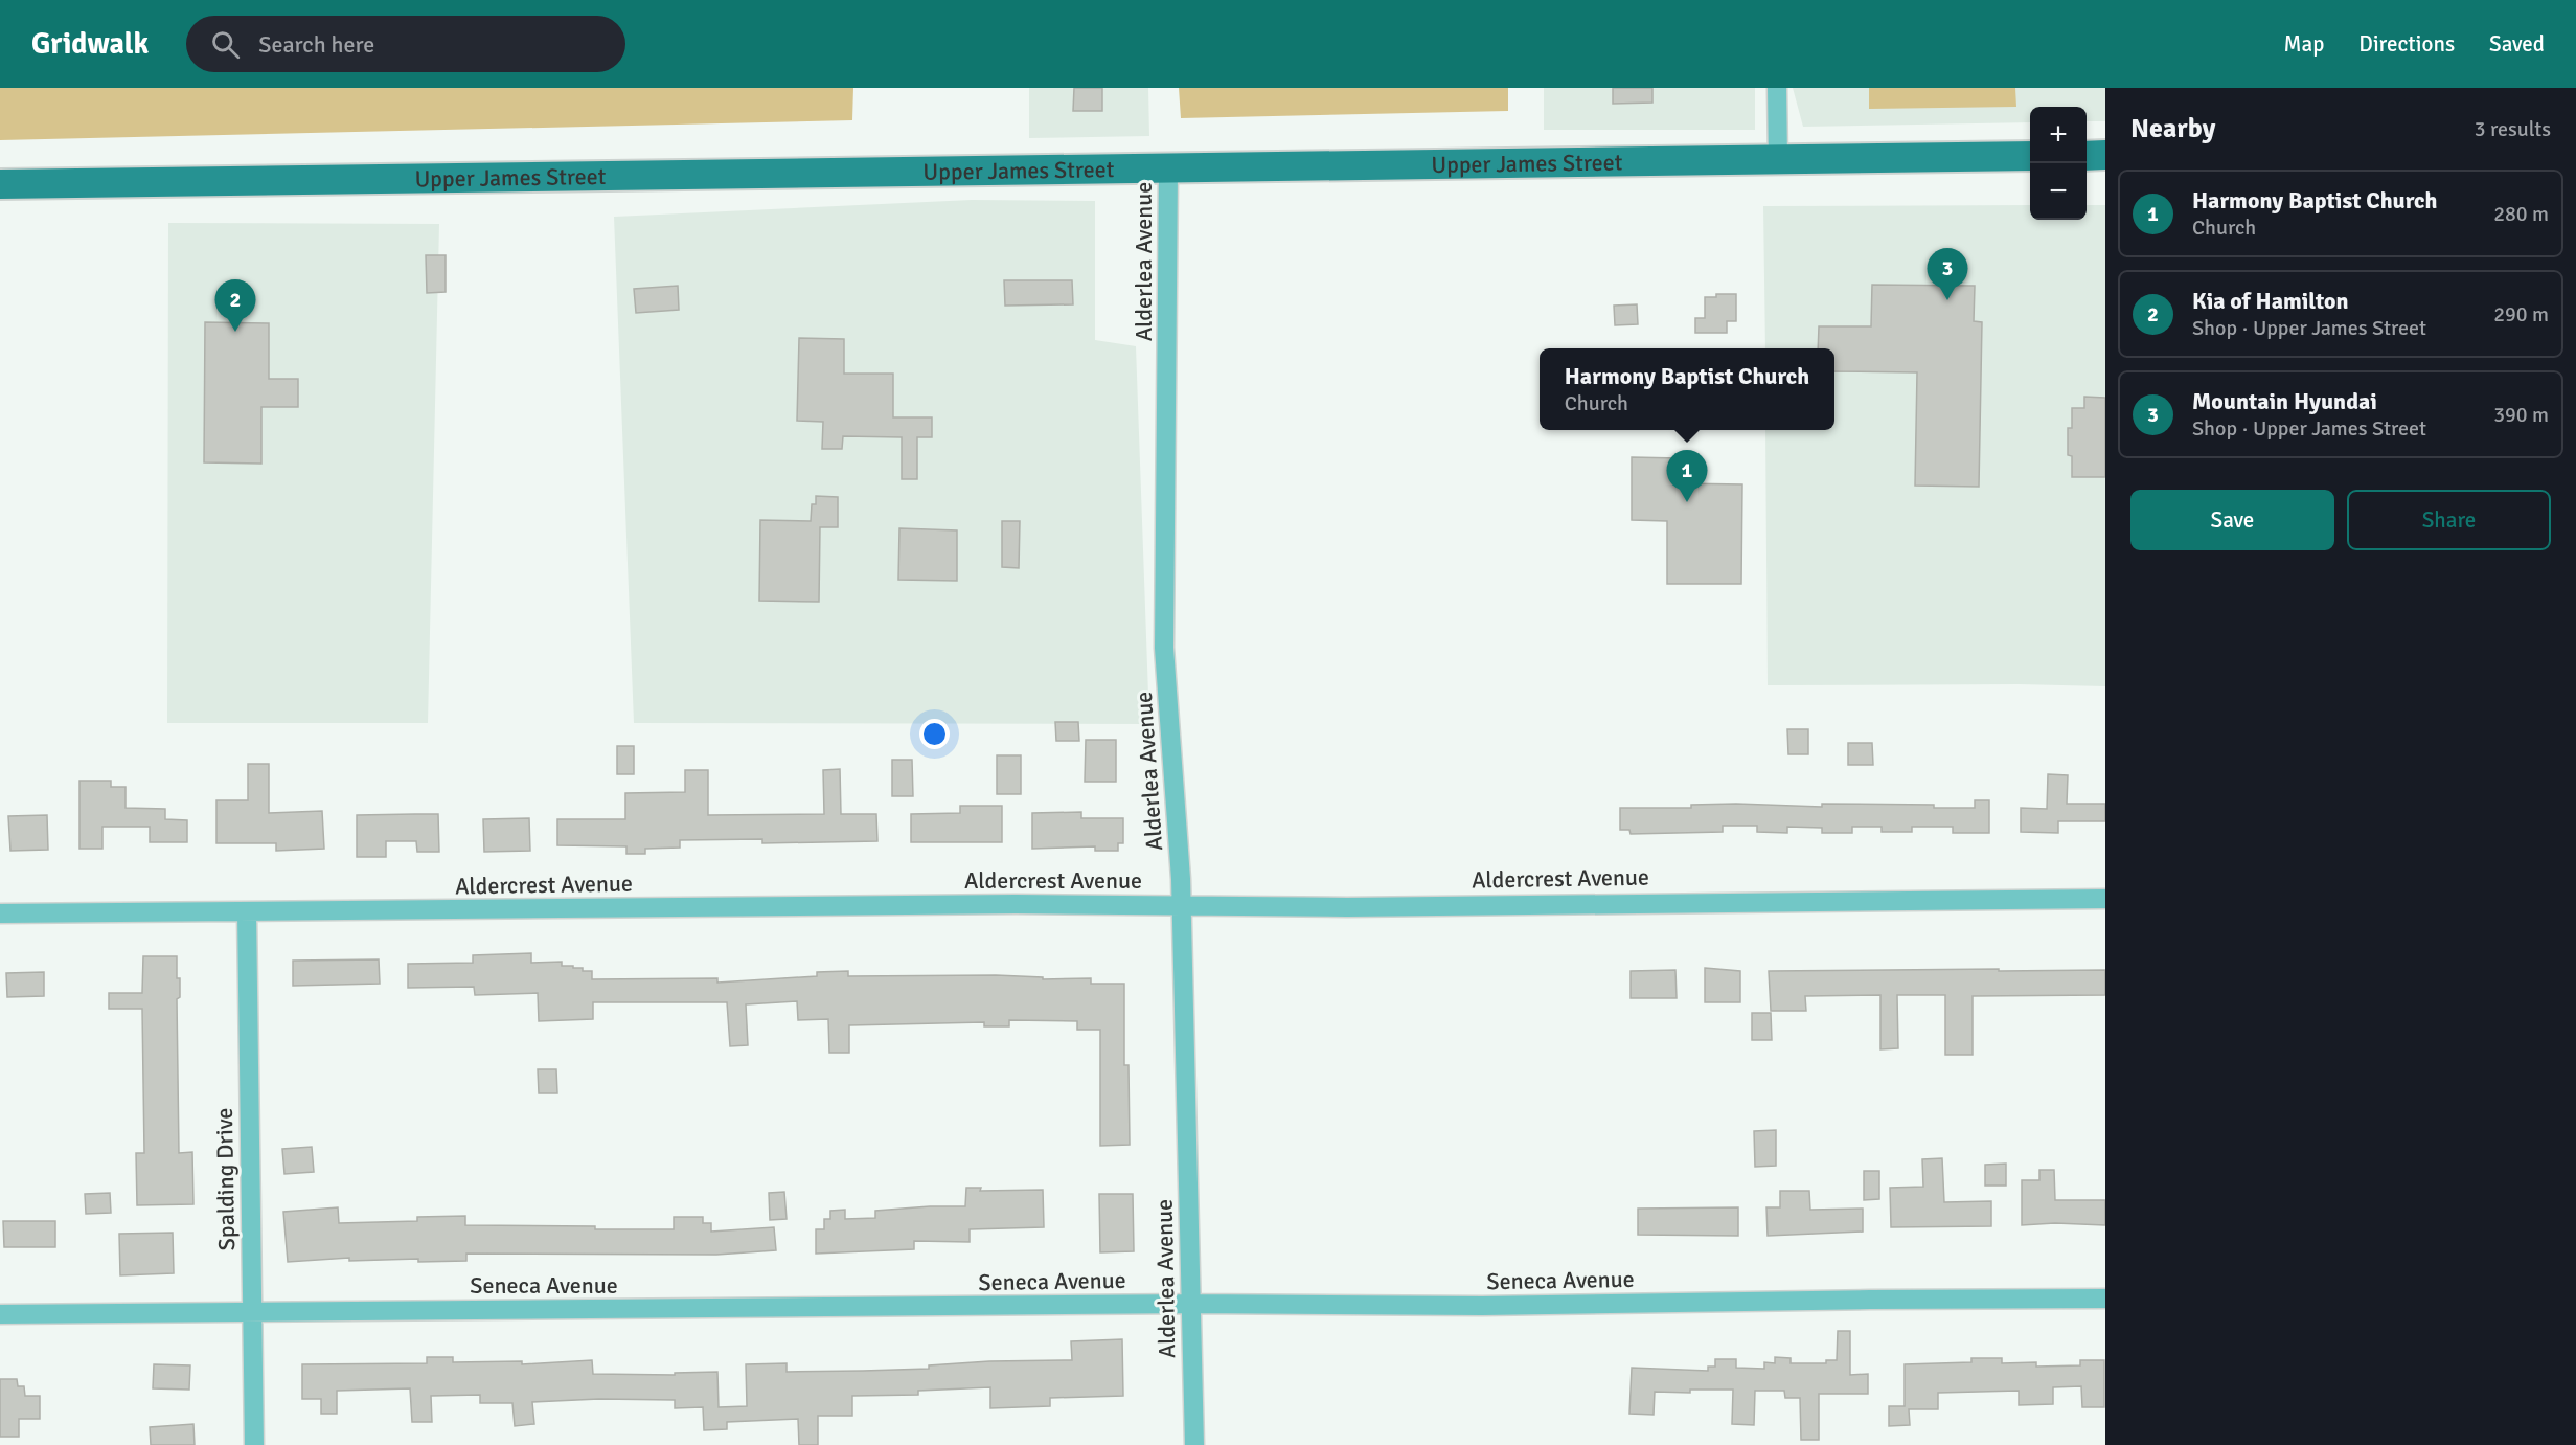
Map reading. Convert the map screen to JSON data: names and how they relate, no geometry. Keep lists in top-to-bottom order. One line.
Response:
{"streets":{"main road":["Upper James Street"],"street":["Alderlea Avenue","Aldercrest Avenue","Spalding Drive","Seneca Avenue"]},"crossings":[["Upper James Street","Alderlea Avenue"],["Alderlea Avenue","Aldercrest Avenue"],["Alderlea Avenue","Seneca Avenue"],["Aldercrest Avenue","Spalding Drive"],["Spalding Drive","Seneca Avenue"]],"page":{"header":"Gridwalk","search":"Search here","nav":["Map","Directions","Saved"],"heading":["Nearby","3 results"],"map_buttons":["+","−"],"list":[{"mark":"1","name":"Harmony Baptist Church","note":"Church","value":"280 m"},{"mark":"2","name":"Kia of Hamilton","note":"Shop · Upper James Street","value":"290 m"},{"mark":"3","name":"Mountain Hyundai","note":"Shop · Upper James Street","value":"390 m"}],"pins":["3","2","1"],"popup":["Harmony Baptist Church","Church"],"buttons":["Save","Share"]}}
